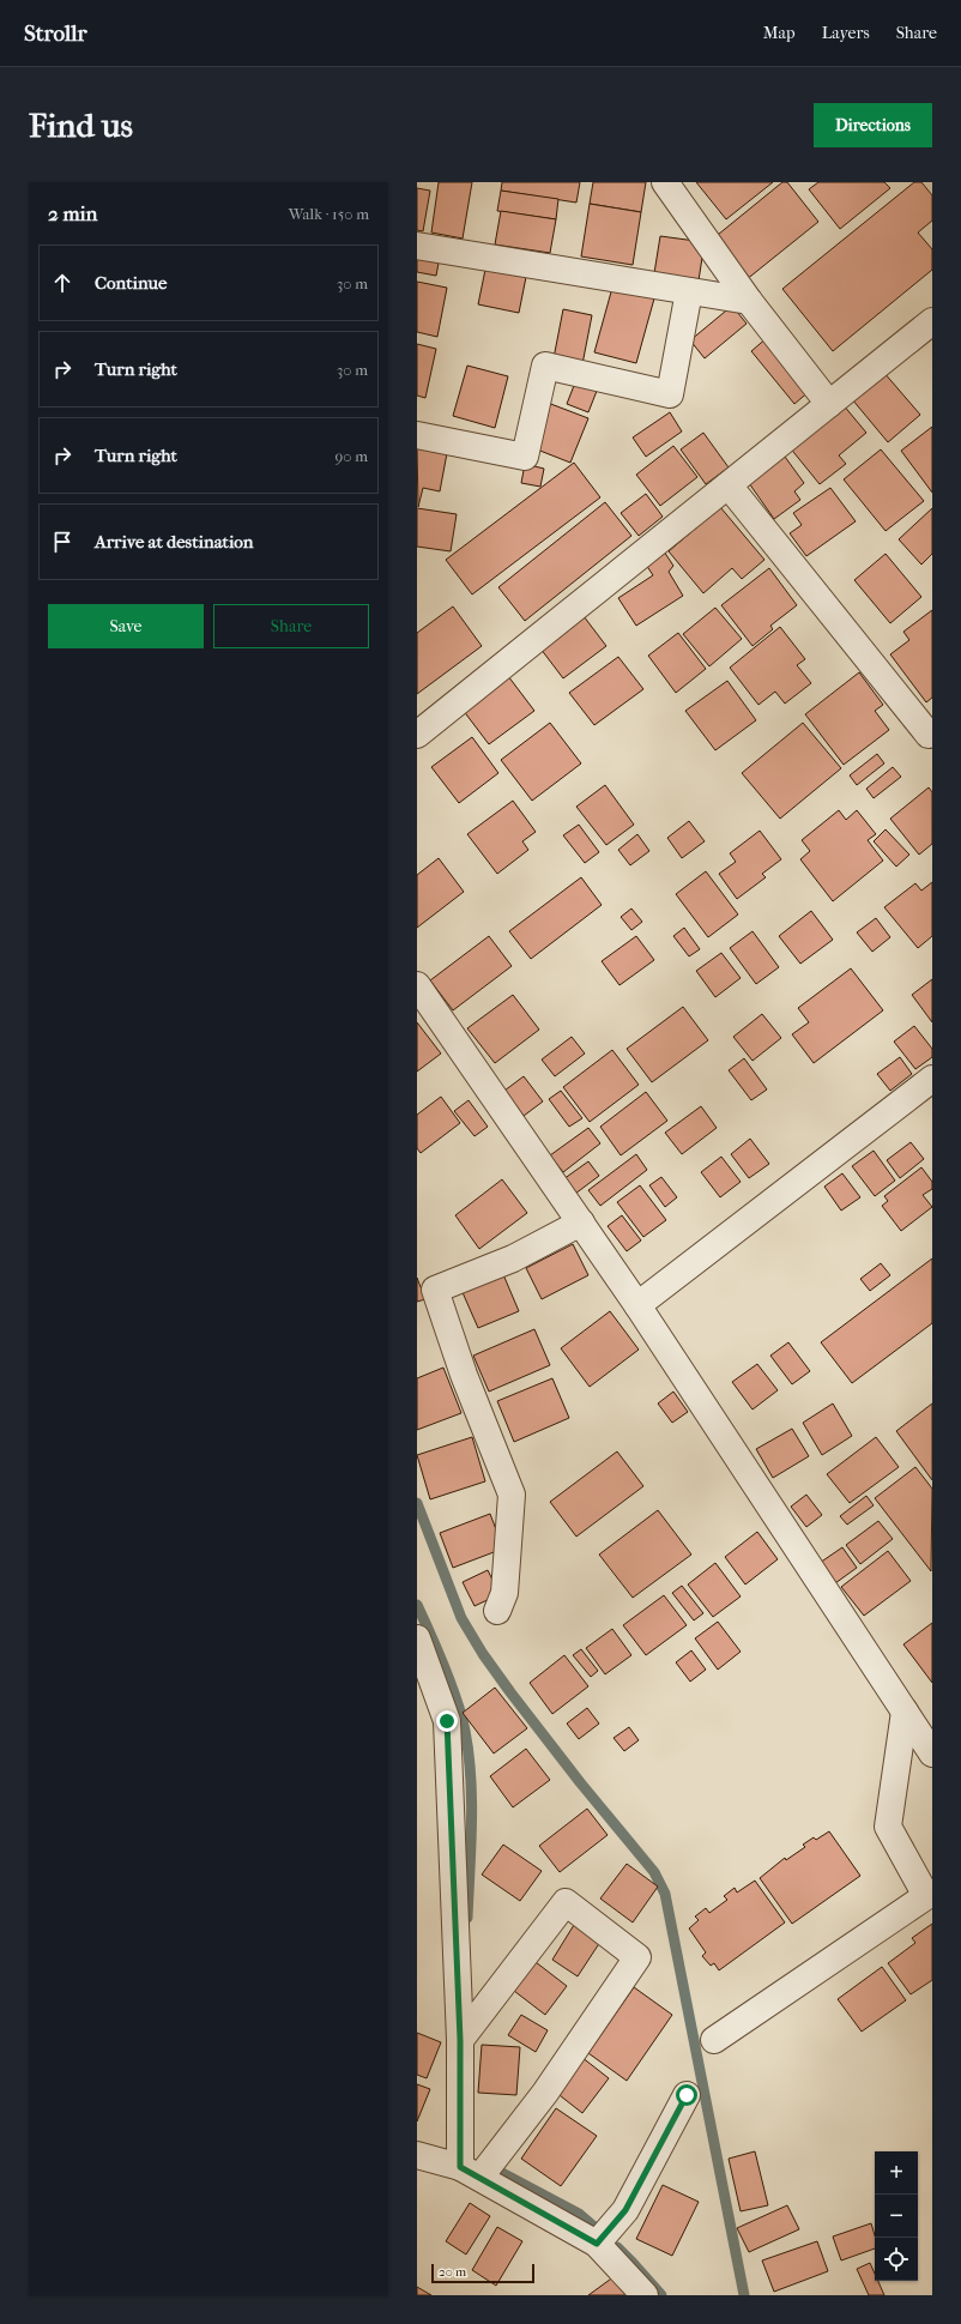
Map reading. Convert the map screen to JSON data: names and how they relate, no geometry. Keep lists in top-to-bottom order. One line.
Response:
{"scale_bar":"20 m","page":{"header":"Strollr","nav":["Map","Layers","Share"],"buttons":["Directions",["Save","Share"]],"title":"Find us","heading":["2 min","Walk · 150 m"],"list":[["Continue","30 m"],["Turn right","30 m"],["Turn right","90 m"],"Arrive at destination"],"map_buttons":["+","−"],"scale":"20 m"}}
